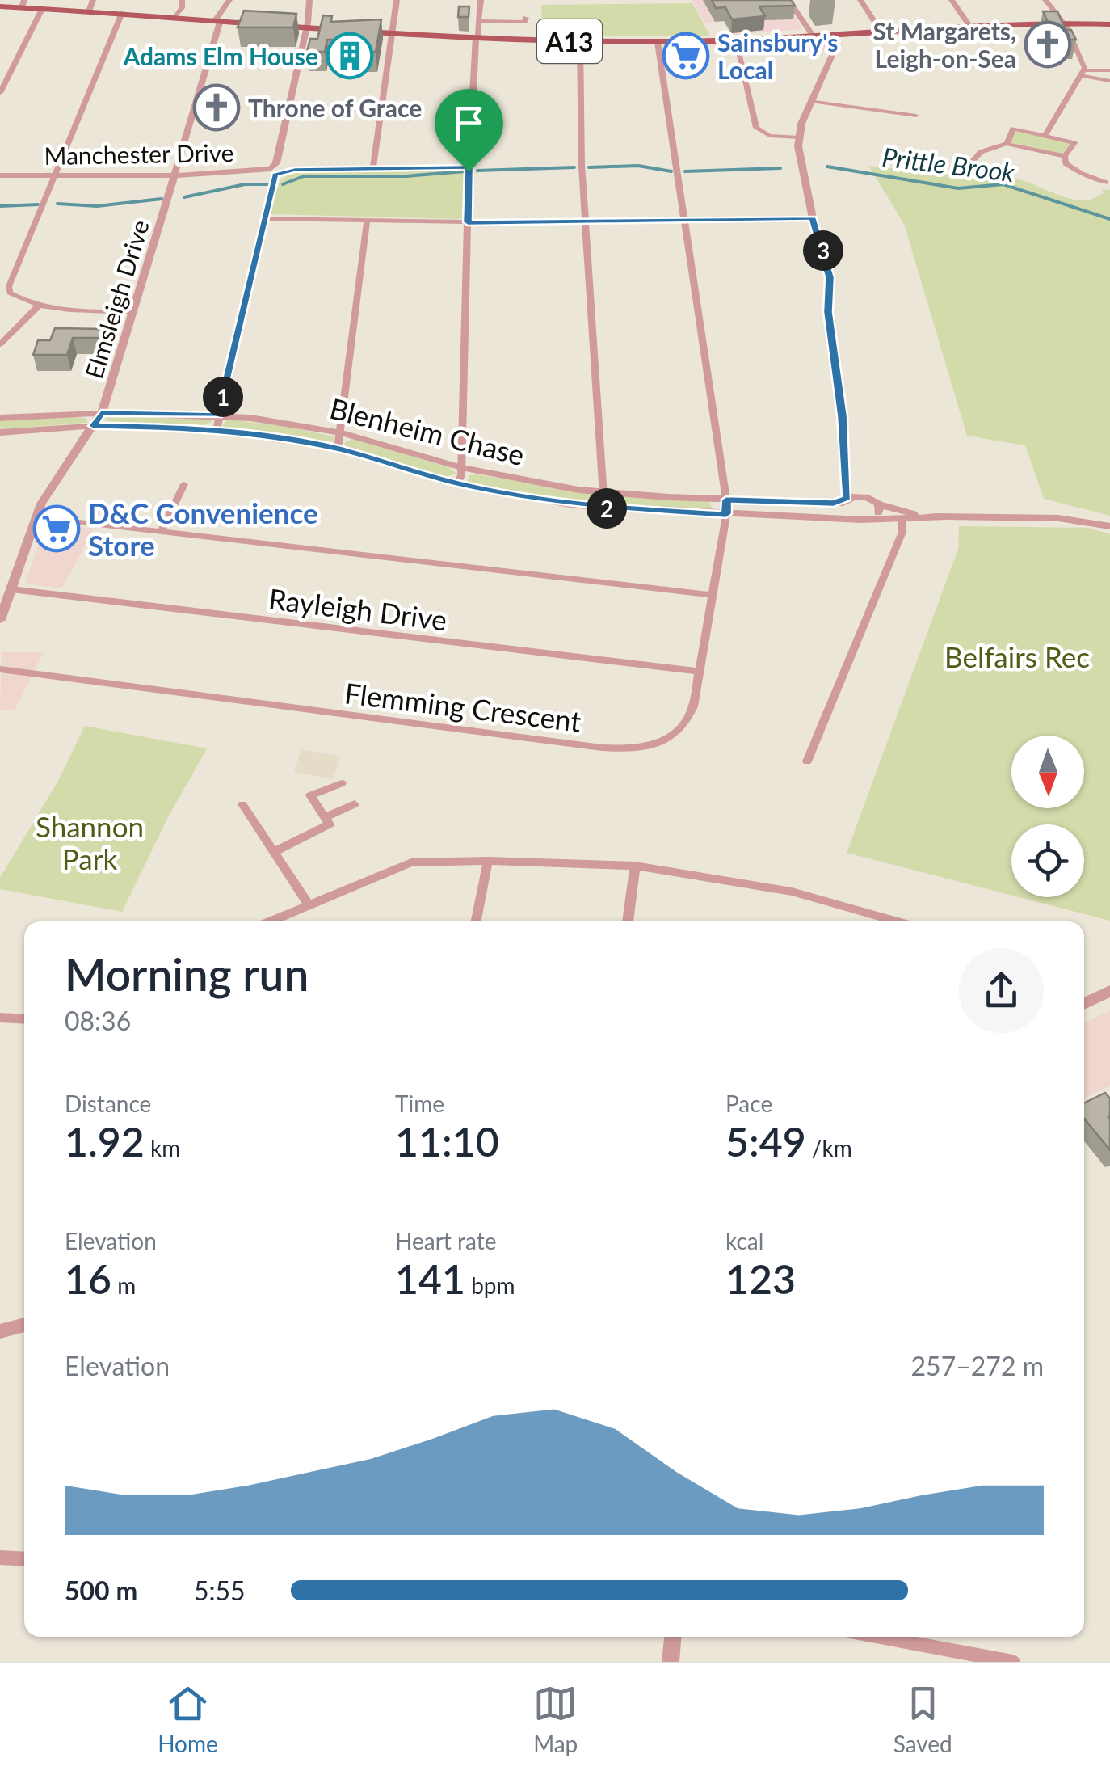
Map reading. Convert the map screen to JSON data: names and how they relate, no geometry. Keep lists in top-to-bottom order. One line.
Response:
{"streets":{"main road":["A13"],"street":["Manchester Drive","Elmsleigh Drive","Blenheim Chase","Rayleigh Drive","Flemming Crescent"]},"crossings":[["A13","Manchester Drive"],["A13","Elmsleigh Drive"],["A13","Flemming Crescent"],["Manchester Drive","Elmsleigh Drive"],["Elmsleigh Drive","Blenheim Chase"],["Elmsleigh Drive","Rayleigh Drive"],["Blenheim Chase","Flemming Crescent"],["Rayleigh Drive","Flemming Crescent"]],"water":["Prittle Brook"],"parks":["Belfairs Rec","Shannon Park"],"places":{"church":["St Margarets, Leigh-on-Sea","Throne of Grace"],"building":["Adams Elm House"],"supermarket":["Sainsbury's Local","D&C Convenience Store"]},"north":"bottom","page":{"pins":["3","1","2"],"heading":["Morning run","08:36"],"stats":[["Distance","1.92 km"],["Time","11:10"],["Pace","5:49 /km"],["Elevation","16 m"],["Heart rate","141 bpm"],["kcal","123"]],"chart":["Elevation","257–272 m"],"list":[{"name":"500 m","note":"5:55"}],"tabs":["Home","Map","Saved"]}}
